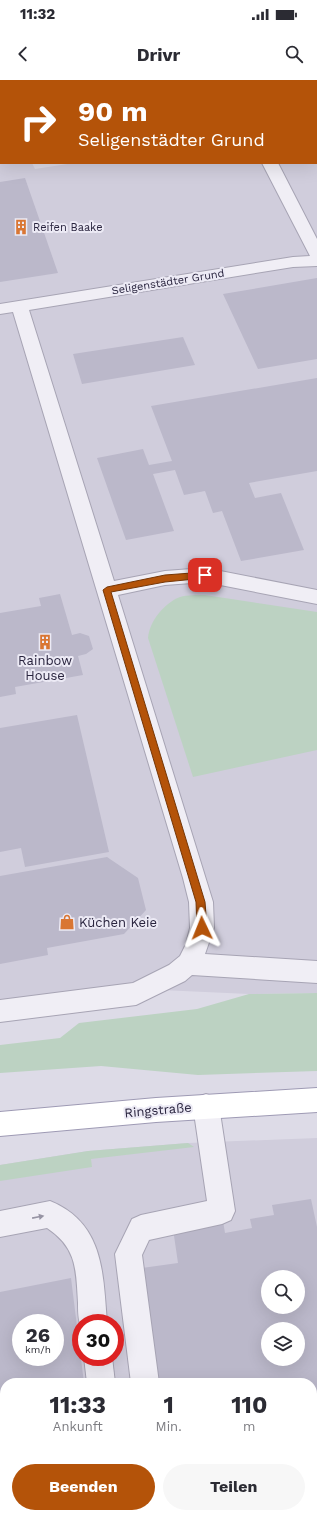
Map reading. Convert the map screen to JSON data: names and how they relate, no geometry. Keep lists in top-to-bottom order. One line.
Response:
{"streets":{"main road":["Ringstraße"],"street":["Seligenstädter Grund"]},"places":{"building":["Reifen Baake","Rainbow House"],"shop":["Küchen Keie"]},"page":{"status":"11:32","header":"Drivr","turn":["90 m","Seligenstädter Grund"],"speed":"26 km/h","limit":"30","eta":["11:33","Ankunft","1","Min.","110","m"],"buttons":["Beenden","Teilen"]}}
